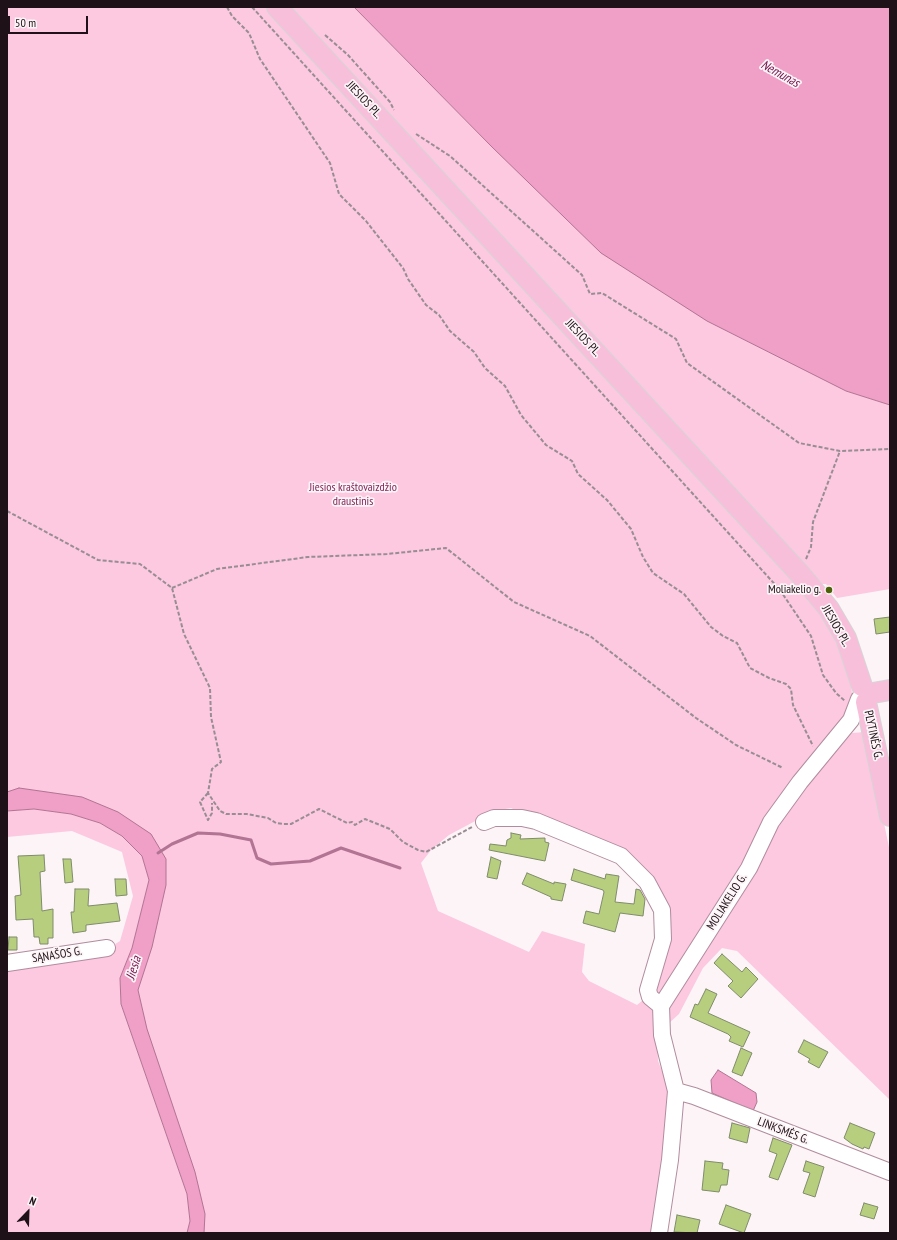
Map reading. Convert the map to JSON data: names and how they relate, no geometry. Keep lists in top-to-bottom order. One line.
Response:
{"streets":{"main road":["JIESIOS PL.","PLYTINĖS G."],"street":["MOLIAKELIO G.","SĄNAŠOS G.","LINKSMĖS G."]},"crossings":[["JIESIOS PL.","PLYTINĖS G."],["JIESIOS PL.","MOLIAKELIO G."],["PLYTINĖS G.","MOLIAKELIO G."]],"water":["Nemunas","Jiesia"],"parks":["Jiesios kraštovaizdžio draustinis"],"places":["Moliakelio g."],"scale_bar":"50 m","north":"top right"}
